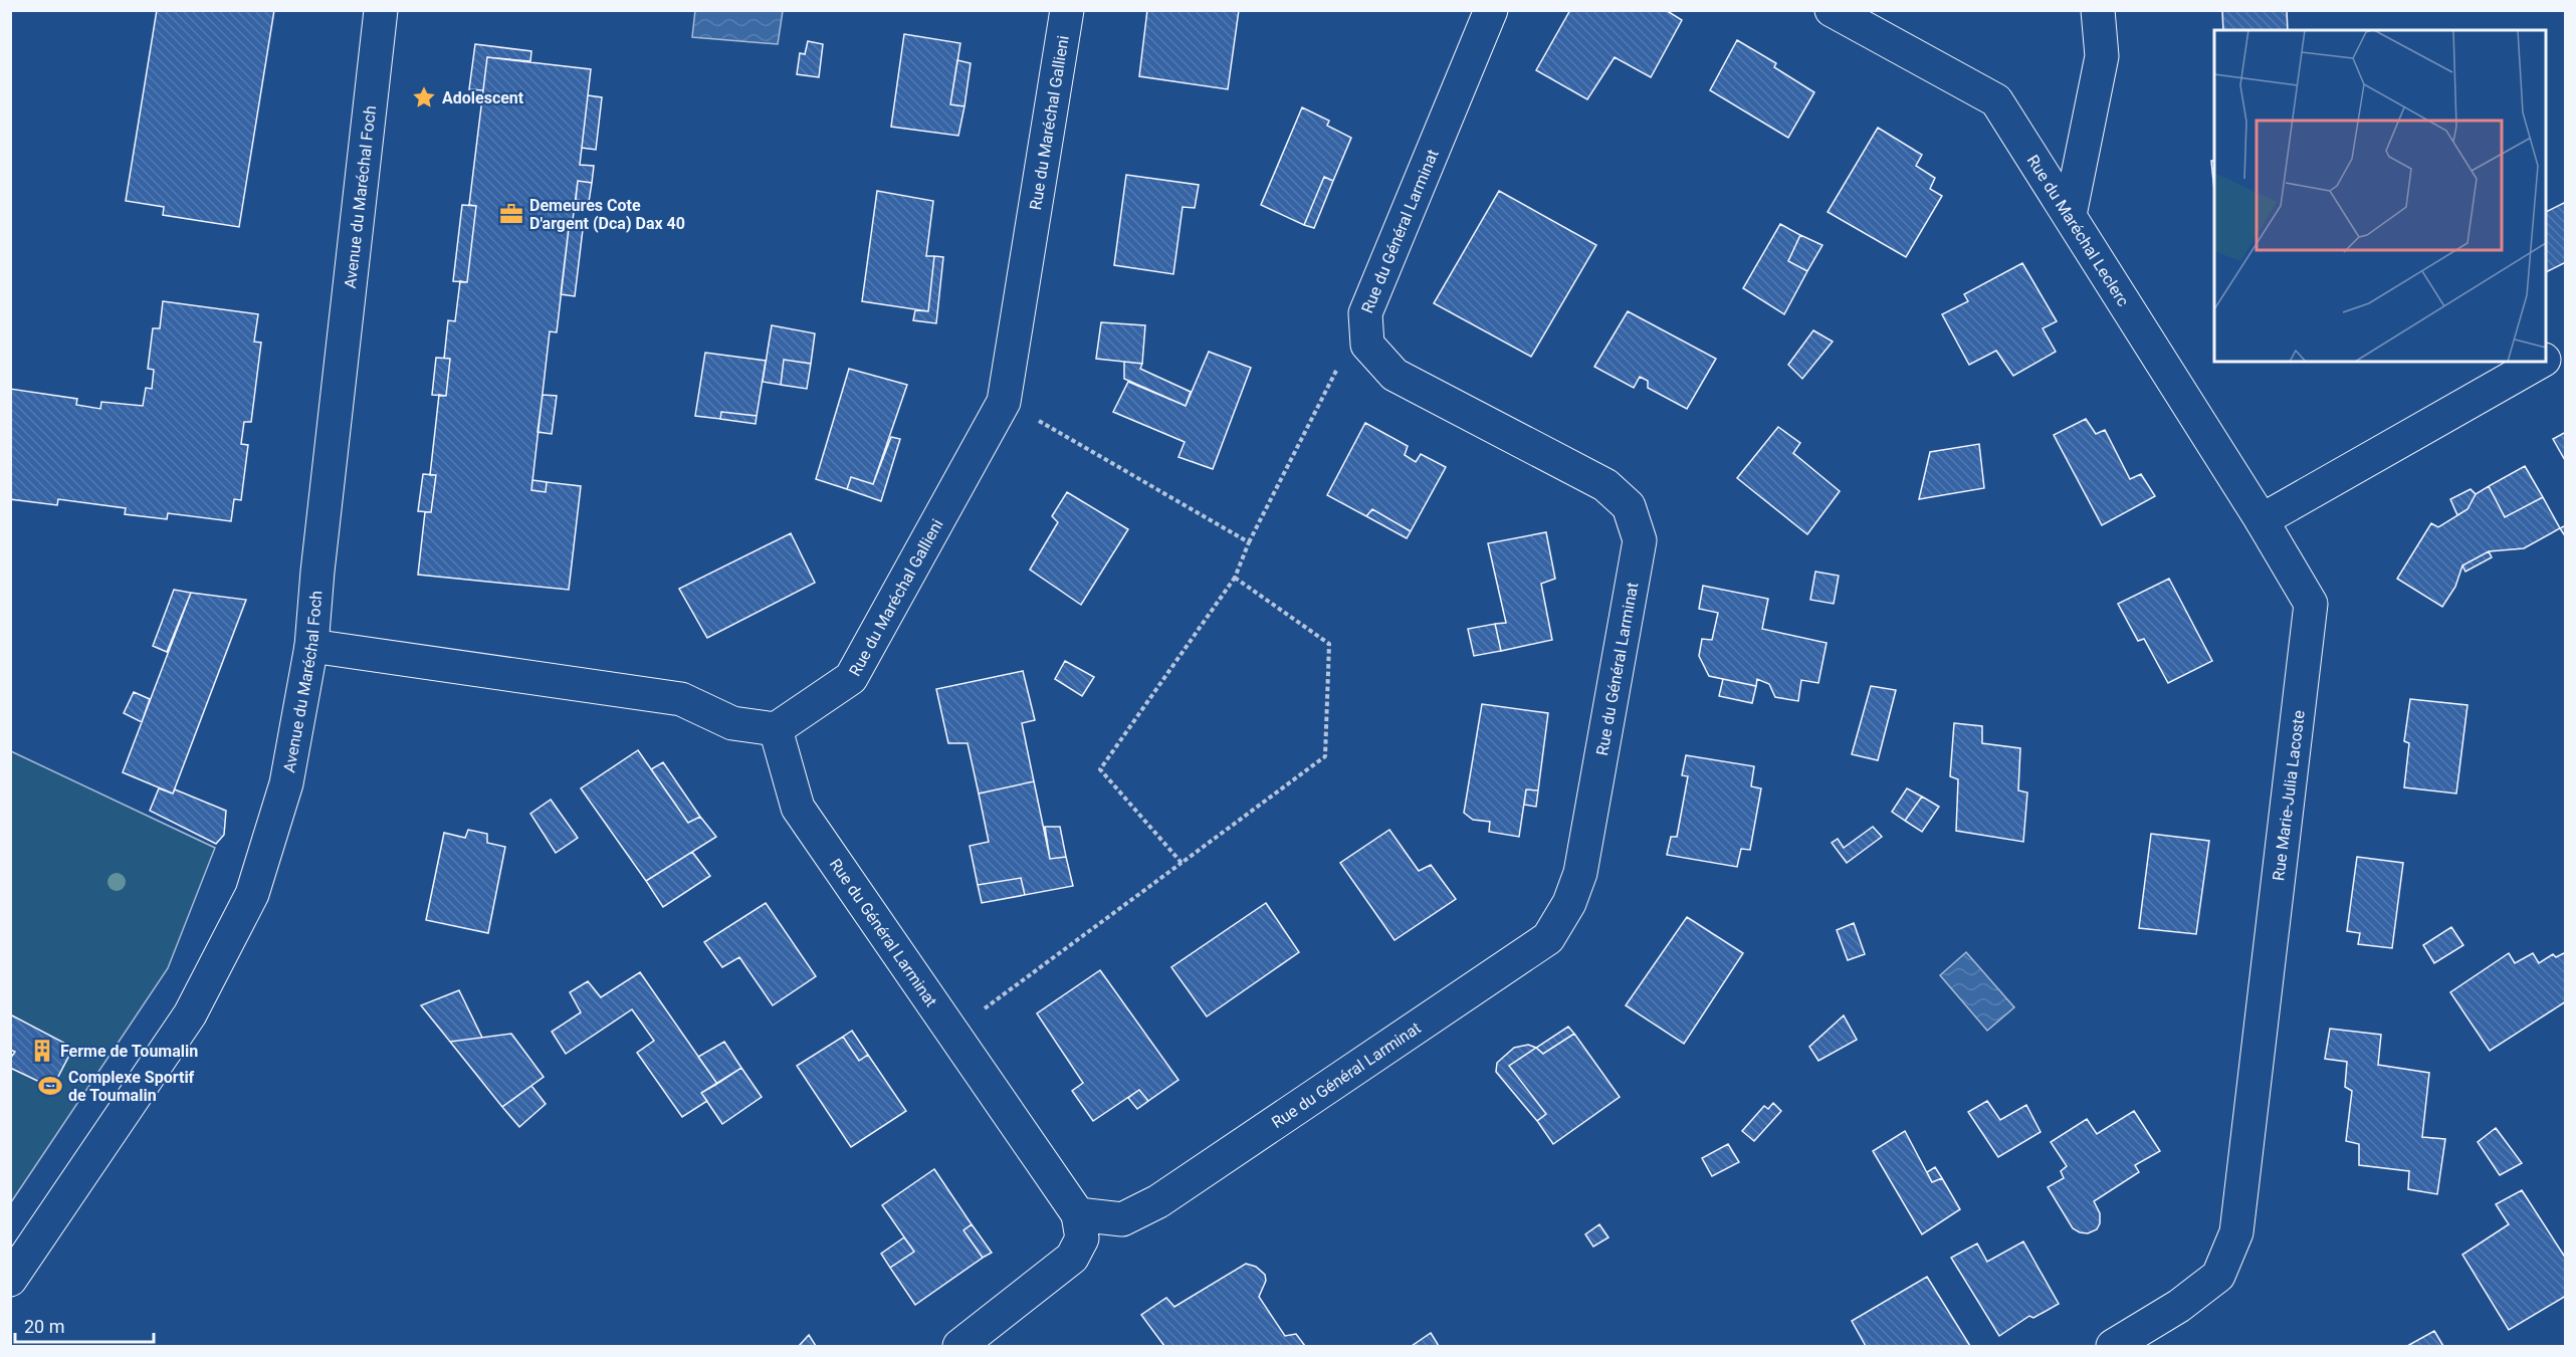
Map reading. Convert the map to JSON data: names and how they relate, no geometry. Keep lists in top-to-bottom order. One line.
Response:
{"streets":{"street":["Rue du Maréchal Gallieni","Avenue du Maréchal Foch","Rue du Maréchal Leclerc","Rue du Général Larminat","Rue Marie-Julia Lacoste"]},"crossings":[["Rue du Maréchal Gallieni","Rue du Général Larminat"],["Rue du Maréchal Leclerc","Rue Marie-Julia Lacoste"]],"places":{"place":["Adolescent"],"office":["Demeures Cote D'argent (Dca) Dax 40"],"building":["Ferme de Toumalin"],"sports":["Complexe Sportif de Toumalin"]},"scale_bar":"20 m"}
